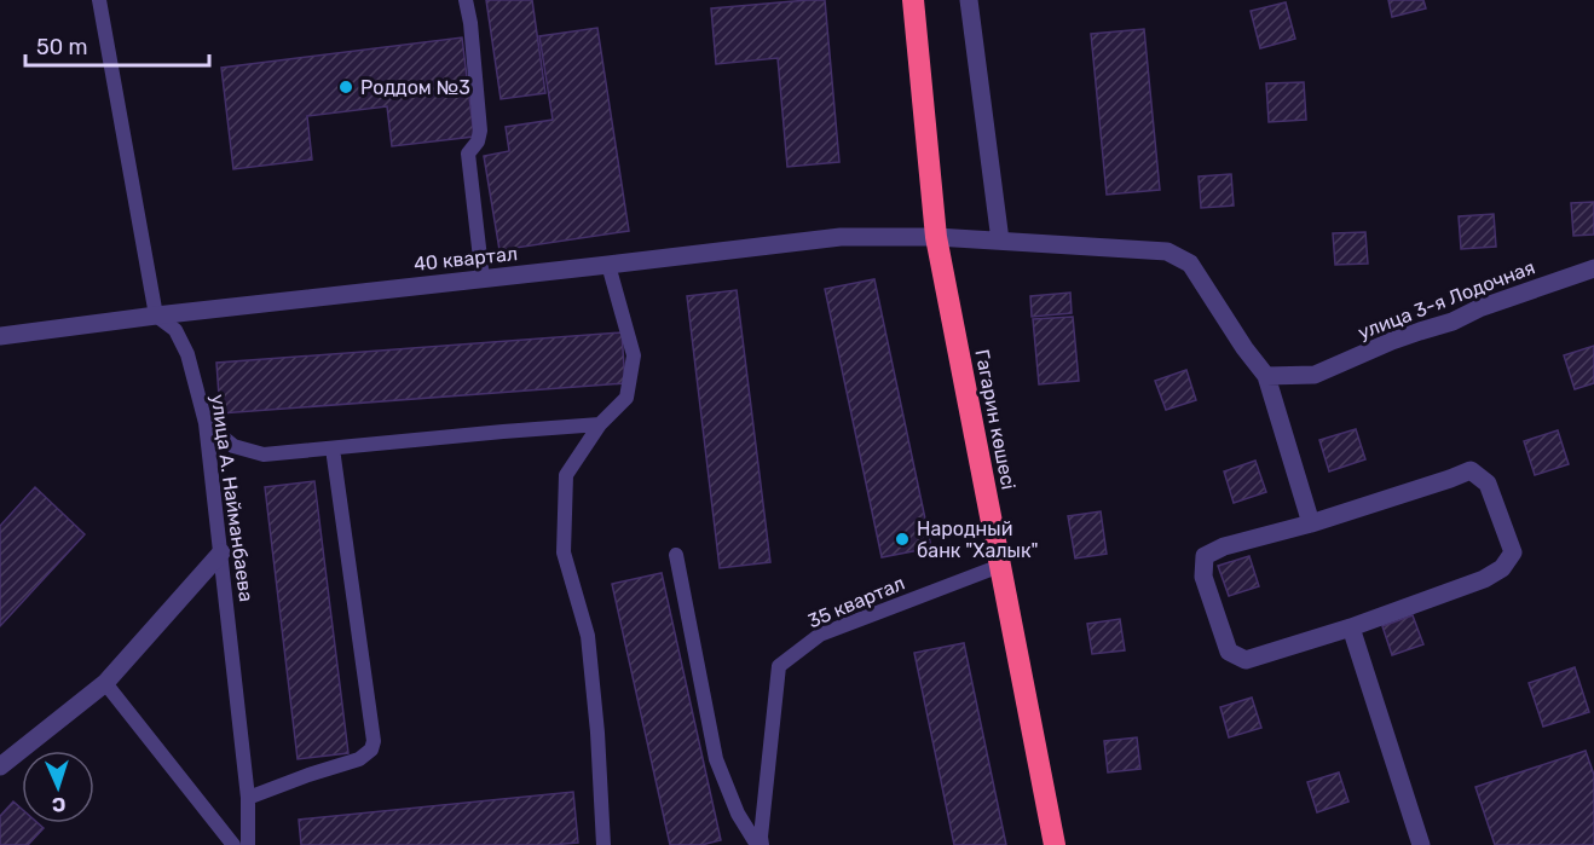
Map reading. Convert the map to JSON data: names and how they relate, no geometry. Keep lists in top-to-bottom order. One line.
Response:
{"streets":{"highway":["Гагарин көшесі"],"street":["40 квартал","улица 3-я Лодочная"],"lane":["улица А. Найманбаева","35 квартал"]},"crossings":[["40 квартал","улица 3-я Лодочная"],["40 квартал","Гагарин көшесі"],["40 квартал","улица А. Найманбаева"],["Гагарин көшесі","35 квартал"]],"places":["Роддом №3","Народный банк \"Халык\""],"scale_bar":"50 m","north":"bottom"}
